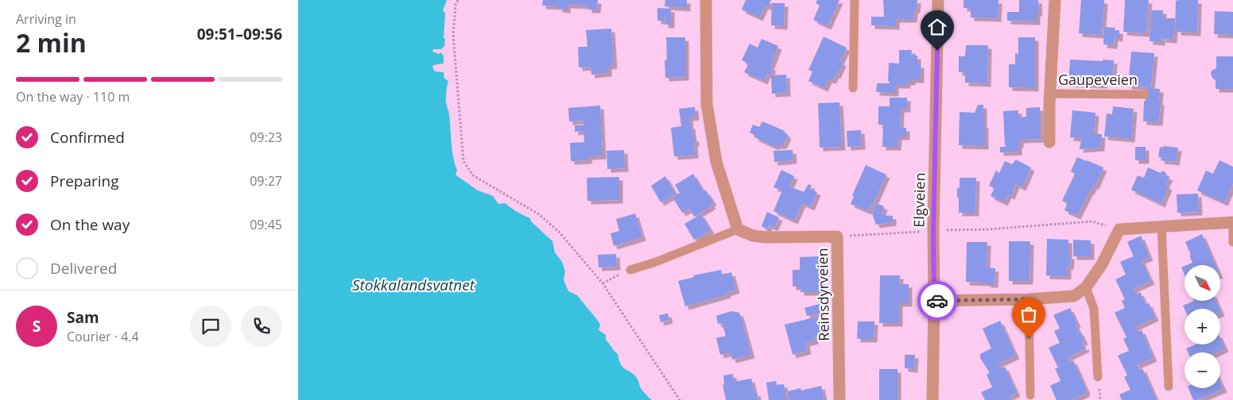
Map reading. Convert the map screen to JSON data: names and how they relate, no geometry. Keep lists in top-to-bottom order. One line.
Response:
{"streets":{"street":["Gaupeveien","Elgveien","Reinsdyrveien"]},"water":["Stokkalandsvatnet"],"north":"bottom right","page":{"heading":["2 min","Arriving in","09:51–09:56"],"panel":["Sam","Courier · 4.4"],"bar":"On the way · 110 m","list":[["Confirmed","09:23"],["Preparing","09:27"],["On the way","09:45"],"Delivered"],"map_buttons":["+","−"],"round":"S"}}
